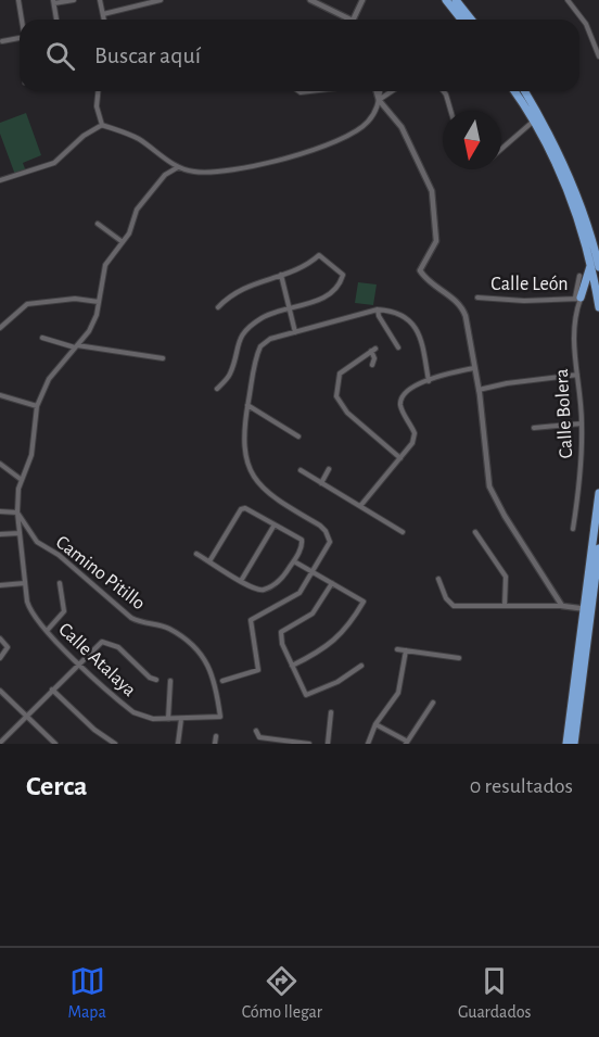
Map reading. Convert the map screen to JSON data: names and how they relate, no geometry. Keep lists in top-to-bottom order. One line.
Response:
{"streets":{"street":["Calle León","Calle Bolera","Camino Pitillo","Calle Atalaya"]},"crossings":[["Calle León","Calle Bolera"],["Camino Pitillo","Calle Atalaya"]],"north":"bottom","page":{"search":"Buscar aquí","heading":["Cerca","0 resultados"],"nav":["Mapa","Cómo llegar","Guardados"]}}
